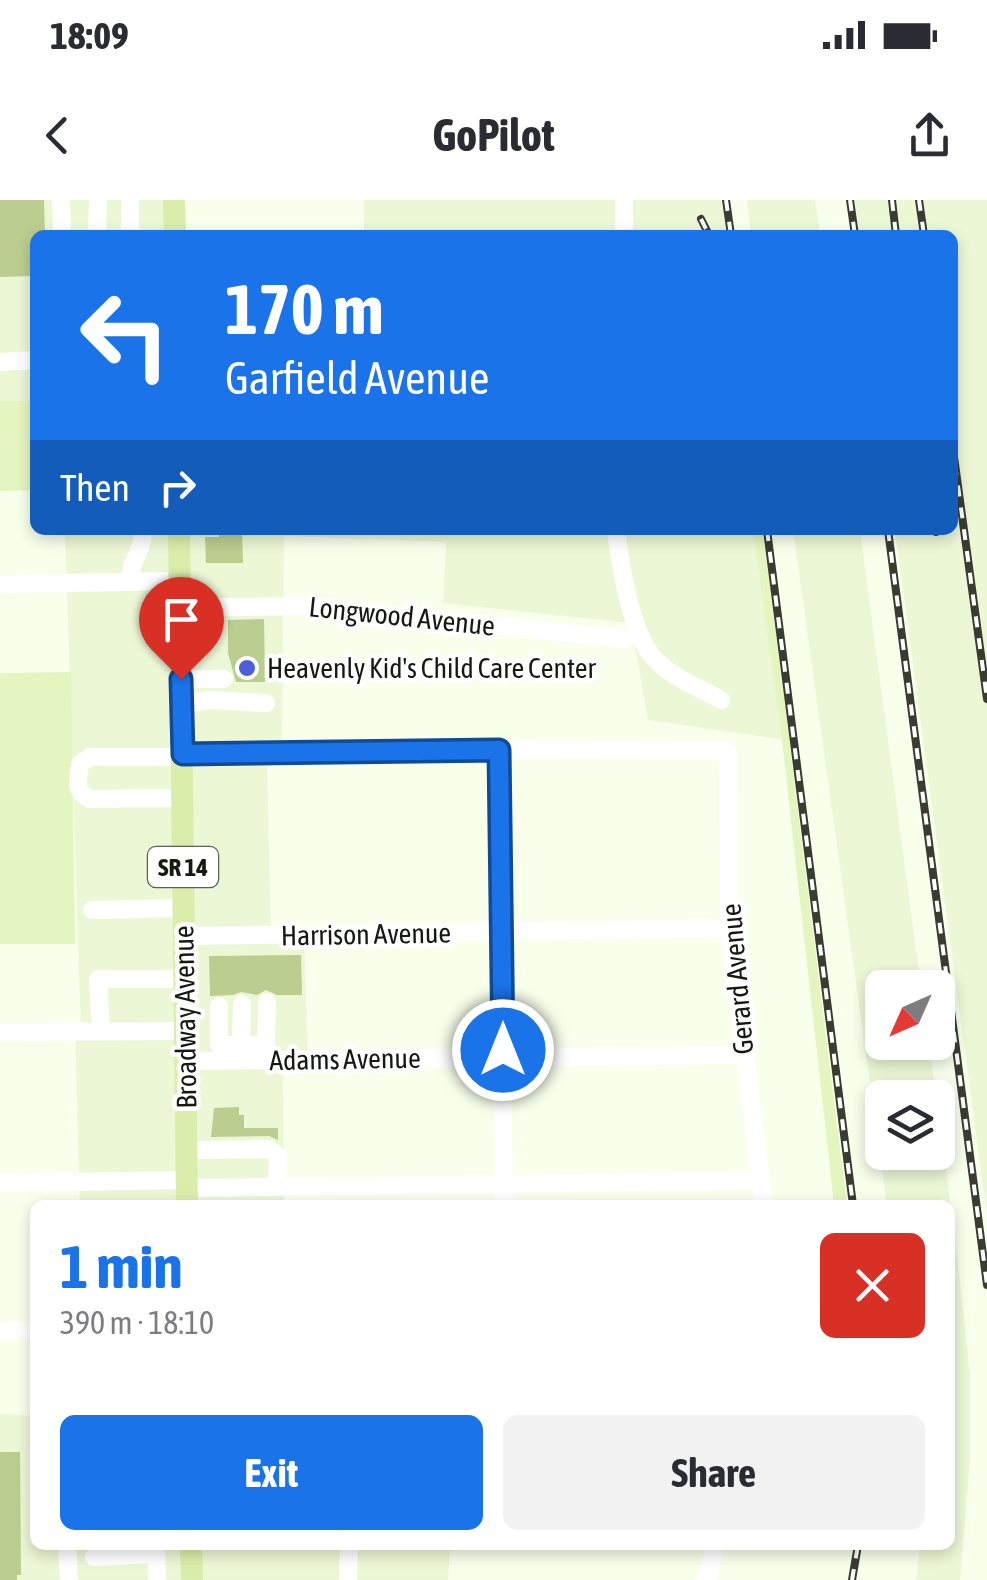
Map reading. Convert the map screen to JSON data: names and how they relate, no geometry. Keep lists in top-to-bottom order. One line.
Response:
{"streets":{"main road":["SR 14","Broadway Avenue"],"street":["Longwood Avenue","Harrison Avenue","Gerard Avenue","Adams Avenue"]},"crossings":[["Longwood Avenue","Broadway Avenue"],["Harrison Avenue","Gerard Avenue"],["Harrison Avenue","Broadway Avenue"],["Gerard Avenue","Adams Avenue"],["Broadway Avenue","Adams Avenue"]],"places":["Heavenly Kid's Child Care Center"],"north":"bottom left","page":{"status":"18:09","header":"GoPilot","turn":["170 m","Garfield Avenue"],"then":"Then","heading":["1 min","390 m · 18:10"],"buttons":["Exit","Share"]}}
